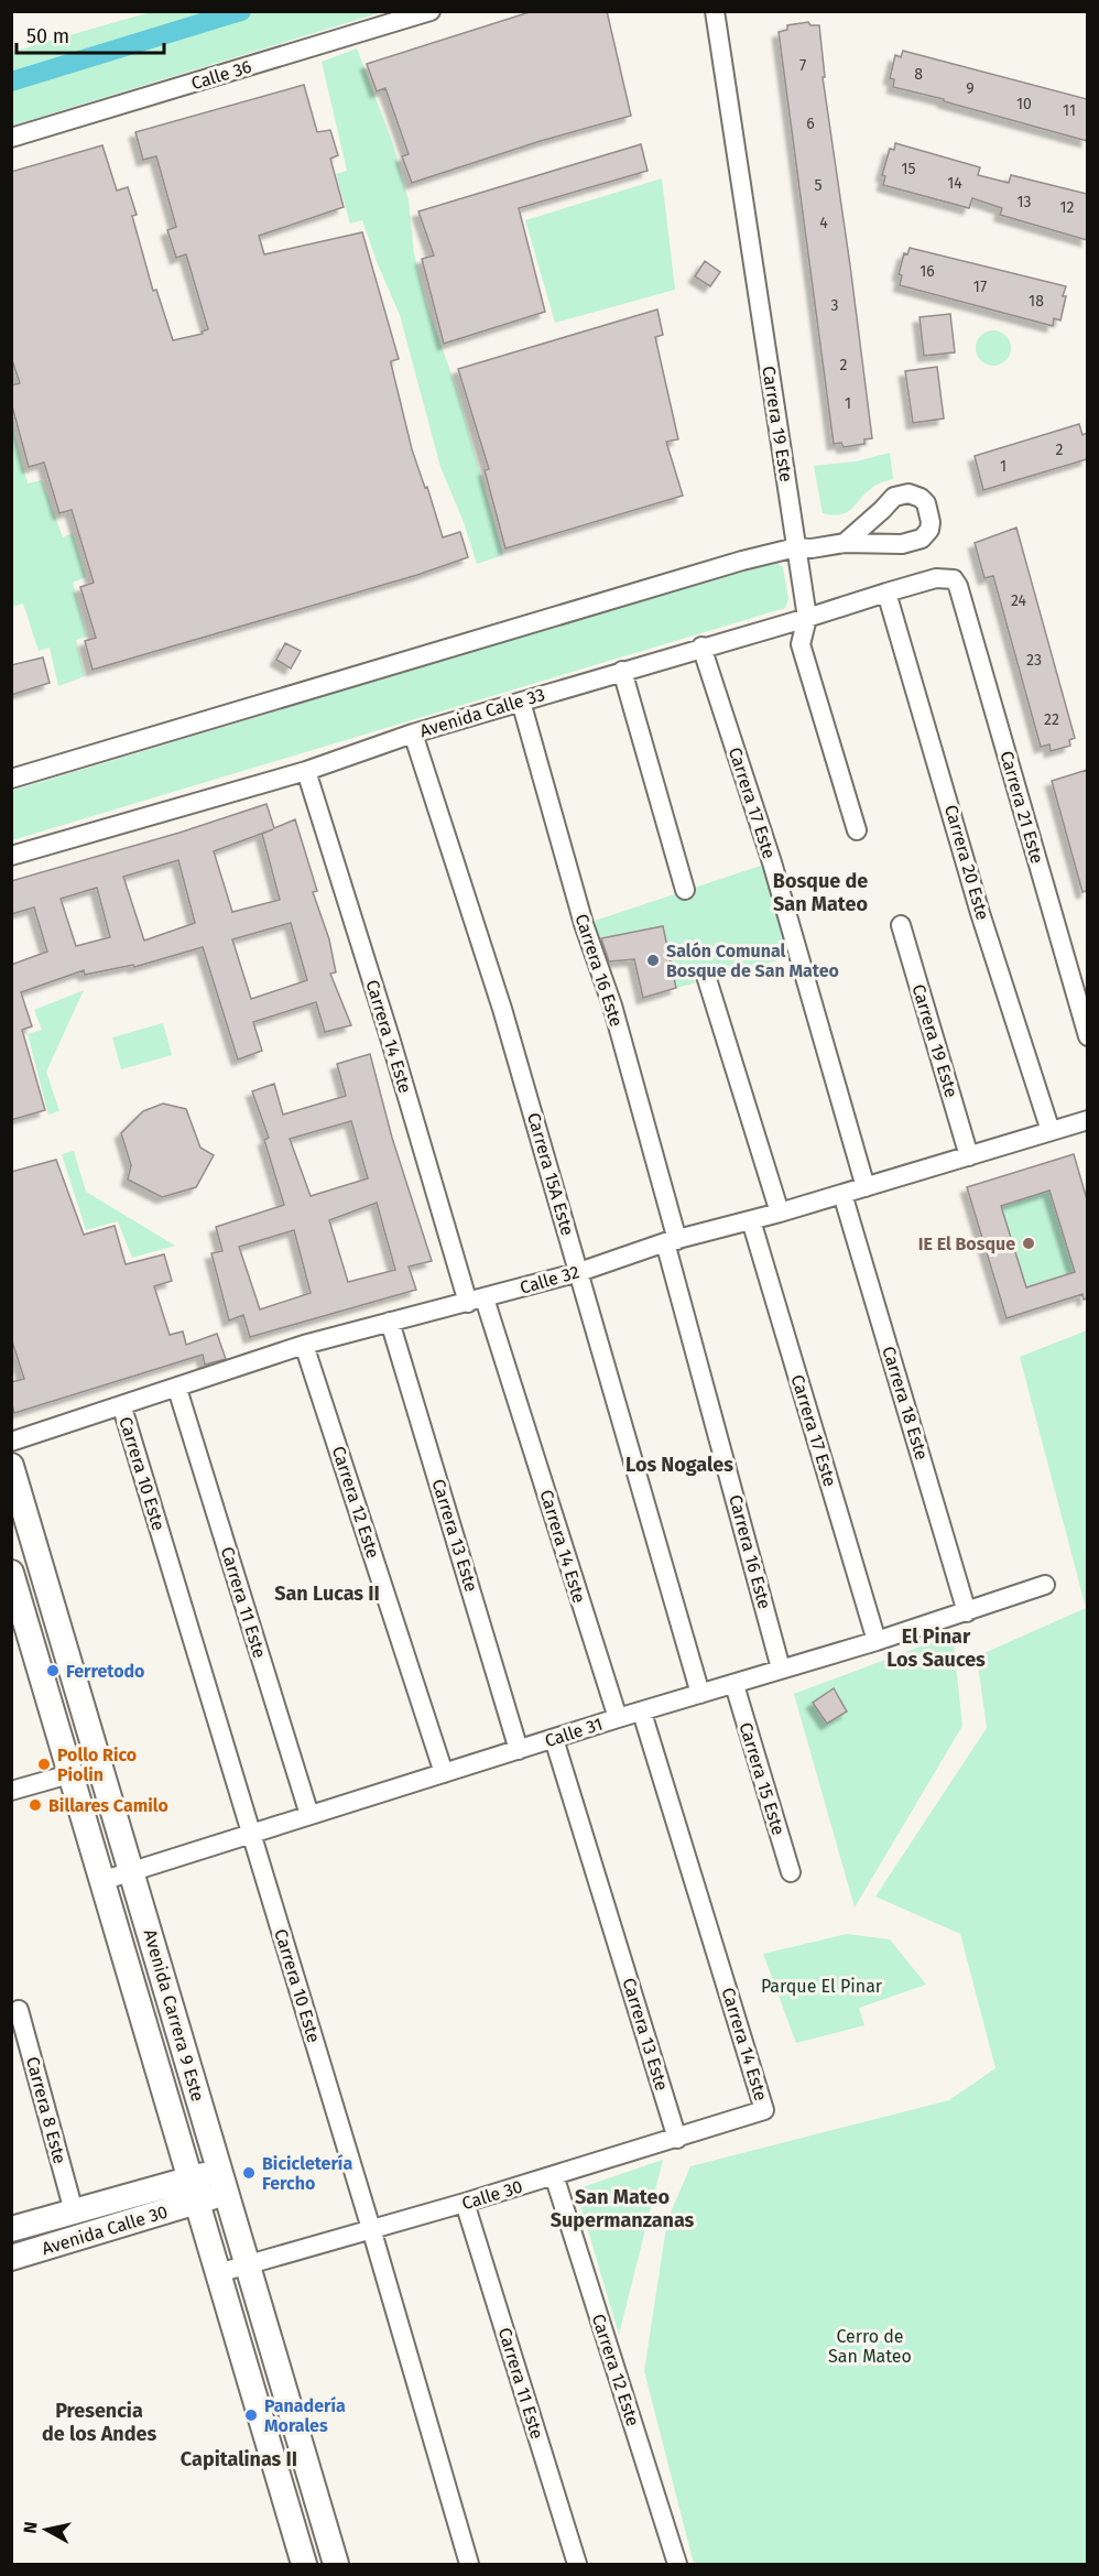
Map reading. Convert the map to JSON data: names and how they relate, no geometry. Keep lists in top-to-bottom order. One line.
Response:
{"streets":{"main road":["Avenida Carrera 9 Este","Avenida Calle 30"],"street":["Calle 36","Carrera 19 Este","Avenida Calle 33","Carrera 17 Este","Carrera 21 Este","Carrera 20 Este","Carrera 16 Este","Carrera 14 Este","Carrera 15A Este","Calle 32","Carrera 18 Este","Carrera 10 Este","Carrera 12 Este","Carrera 13 Este","Carrera 11 Este","Calle 31","Carrera 15 Este","Carrera 8 Este","Calle 30"]},"crossings":[["Carrera 19 Este","Avenida Calle 33"],["Carrera 19 Este","Calle 32"],["Avenida Calle 33","Carrera 17 Este"],["Avenida Calle 33","Carrera 21 Este"],["Avenida Calle 33","Carrera 20 Este"],["Avenida Calle 33","Carrera 16 Este"],["Avenida Calle 33","Carrera 14 Este"],["Avenida Calle 33","Carrera 15A Este"],["Carrera 17 Este","Calle 32"],["Carrera 17 Este","Calle 31"],["Carrera 20 Este","Calle 32"],["Carrera 16 Este","Calle 32"],["Carrera 16 Este","Calle 31"],["Carrera 14 Este","Calle 32"],["Carrera 14 Este","Calle 31"],["Carrera 14 Este","Calle 30"],["Carrera 15A Este","Calle 32"],["Carrera 15A Este","Calle 31"],["Calle 32","Carrera 18 Este"],["Calle 32","Carrera 10 Este"],["Calle 32","Carrera 12 Este"],["Calle 32","Carrera 13 Este"],["Calle 32","Carrera 11 Este"],["Carrera 18 Este","Calle 31"],["Carrera 10 Este","Calle 31"],["Carrera 10 Este","Calle 30"],["Carrera 12 Este","Calle 31"],["Carrera 12 Este","Calle 30"],["Carrera 13 Este","Calle 31"],["Carrera 13 Este","Calle 30"],["Carrera 11 Este","Calle 31"],["Carrera 11 Este","Calle 30"],["Calle 31","Carrera 15 Este"],["Calle 31","Avenida Carrera 9 Este"],["Avenida Carrera 9 Este","Calle 30"],["Avenida Carrera 9 Este","Avenida Calle 30"],["Carrera 8 Este","Avenida Calle 30"]],"districts":["Bosque de San Mateo","Los Nogales","San Lucas II","El Pinar Los Sauces","San Mateo Supermanzanas","Presencia de los Andes","Capitalinas II"],"parks":["Parque El Pinar","Cerro de San Mateo"],"places":["Salón Comunal Bosque de San Mateo","IE El Bosque","Ferretodo","Pollo Rico Piolin","Billares Camilo","Bicicletería Fercho","Panadería Morales"],"house_numbers":["7","8","9","10","11","6","15","14","5","13","12","4","16","17","18","3","2","1","2","1","24","23","22"],"scale_bar":"50 m","north":"left"}
